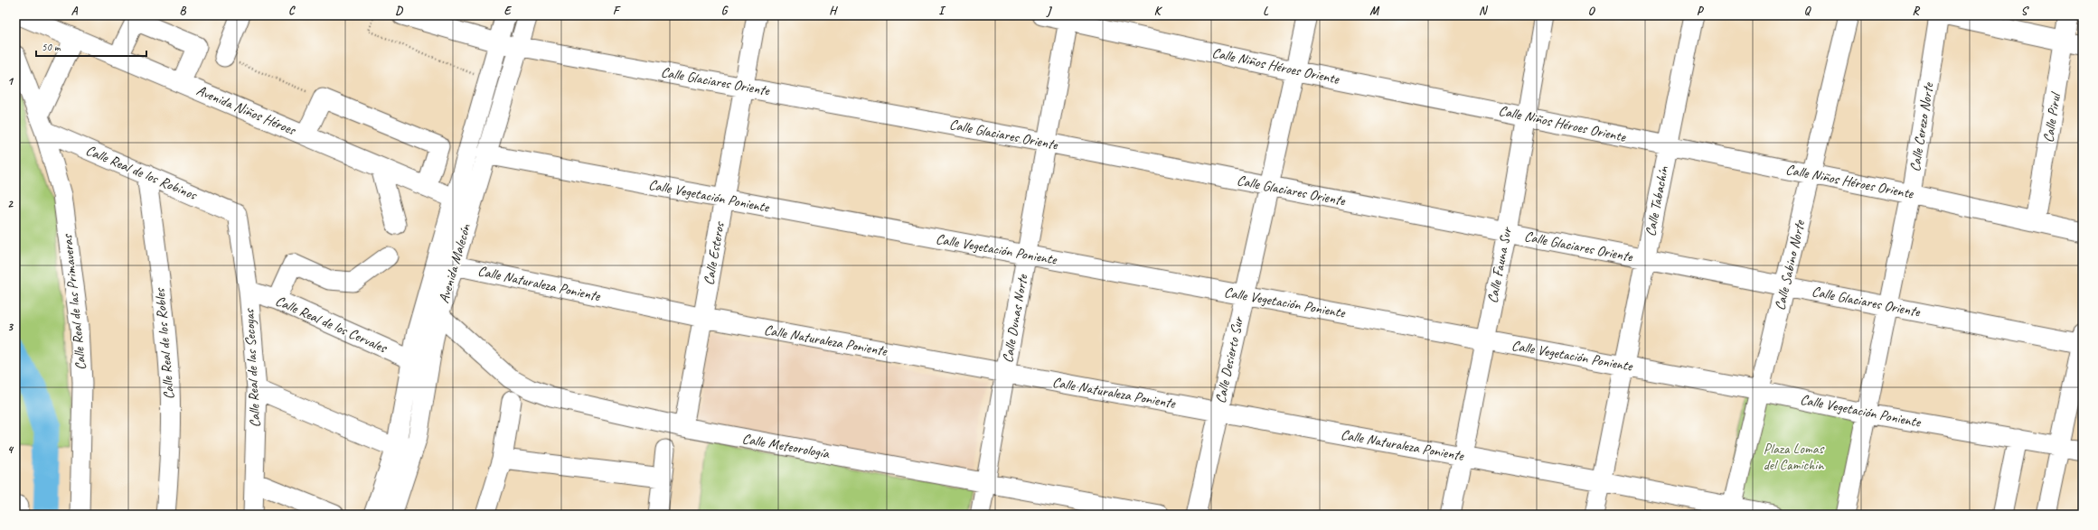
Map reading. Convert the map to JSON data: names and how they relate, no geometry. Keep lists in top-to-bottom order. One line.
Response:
{"streets":{"street":["Calle Niños Héroes Oriente","Calle Glaciares Oriente","Avenida Niños Héroes","Calle Pirul","Calle Cerezo Norte","Calle Real de los Robinos","Calle Vegetación Poniente","Calle Tabachín","Calle Esteros","Avenida Malecón","Calle Fauna Sur","Calle Sabino Norte","Calle Naturaleza Poniente","Calle Real de las Primaveras","Calle Dunas Norte","Calle Real de los Cervales","Calle Real de los Robles","Calle Desierto Sur","Calle Real de las Secoyas","Calle Meteorología"]},"crossings":[["Calle Niños Héroes Oriente","Calle Pirul"],["Calle Niños Héroes Oriente","Calle Cerezo Norte"],["Calle Niños Héroes Oriente","Calle Tabachín"],["Calle Niños Héroes Oriente","Calle Fauna Sur"],["Calle Niños Héroes Oriente","Calle Sabino Norte"],["Calle Niños Héroes Oriente","Calle Dunas Norte"],["Calle Niños Héroes Oriente","Calle Desierto Sur"],["Calle Glaciares Oriente","Calle Cerezo Norte"],["Calle Glaciares Oriente","Calle Tabachín"],["Calle Glaciares Oriente","Calle Esteros"],["Calle Glaciares Oriente","Avenida Malecón"],["Calle Glaciares Oriente","Calle Fauna Sur"],["Calle Glaciares Oriente","Calle Sabino Norte"],["Calle Glaciares Oriente","Calle Dunas Norte"],["Calle Glaciares Oriente","Calle Desierto Sur"],["Avenida Niños Héroes","Avenida Malecón"],["Calle Cerezo Norte","Calle Vegetación Poniente"],["Calle Real de los Robinos","Calle Real de las Primaveras"],["Calle Real de los Robinos","Calle Real de los Robles"],["Calle Real de los Robinos","Calle Real de las Secoyas"],["Calle Vegetación Poniente","Calle Tabachín"],["Calle Vegetación Poniente","Calle Esteros"],["Calle Vegetación Poniente","Avenida Malecón"],["Calle Vegetación Poniente","Calle Fauna Sur"],["Calle Vegetación Poniente","Calle Sabino Norte"],["Calle Vegetación Poniente","Calle Dunas Norte"],["Calle Vegetación Poniente","Calle Desierto Sur"],["Calle Tabachín","Calle Naturaleza Poniente"],["Calle Esteros","Calle Naturaleza Poniente"],["Calle Esteros","Calle Meteorología"],["Avenida Malecón","Calle Naturaleza Poniente"],["Avenida Malecón","Calle Real de los Cervales"],["Avenida Malecón","Calle Meteorología"],["Calle Fauna Sur","Calle Naturaleza Poniente"],["Calle Sabino Norte","Calle Naturaleza Poniente"],["Calle Naturaleza Poniente","Calle Dunas Norte"],["Calle Naturaleza Poniente","Calle Desierto Sur"],["Calle Dunas Norte","Calle Meteorología"],["Calle Real de los Cervales","Calle Real de las Secoyas"]],"parks":["Plaza Lomas del Camichin"],"scale_bar":"50 m","grid":{"columns":["A","B","C","D","E","F","G","H","I","J","K","L","M","N","O","P","Q","R","S"],"rows":["1","2","3","4"]}}
